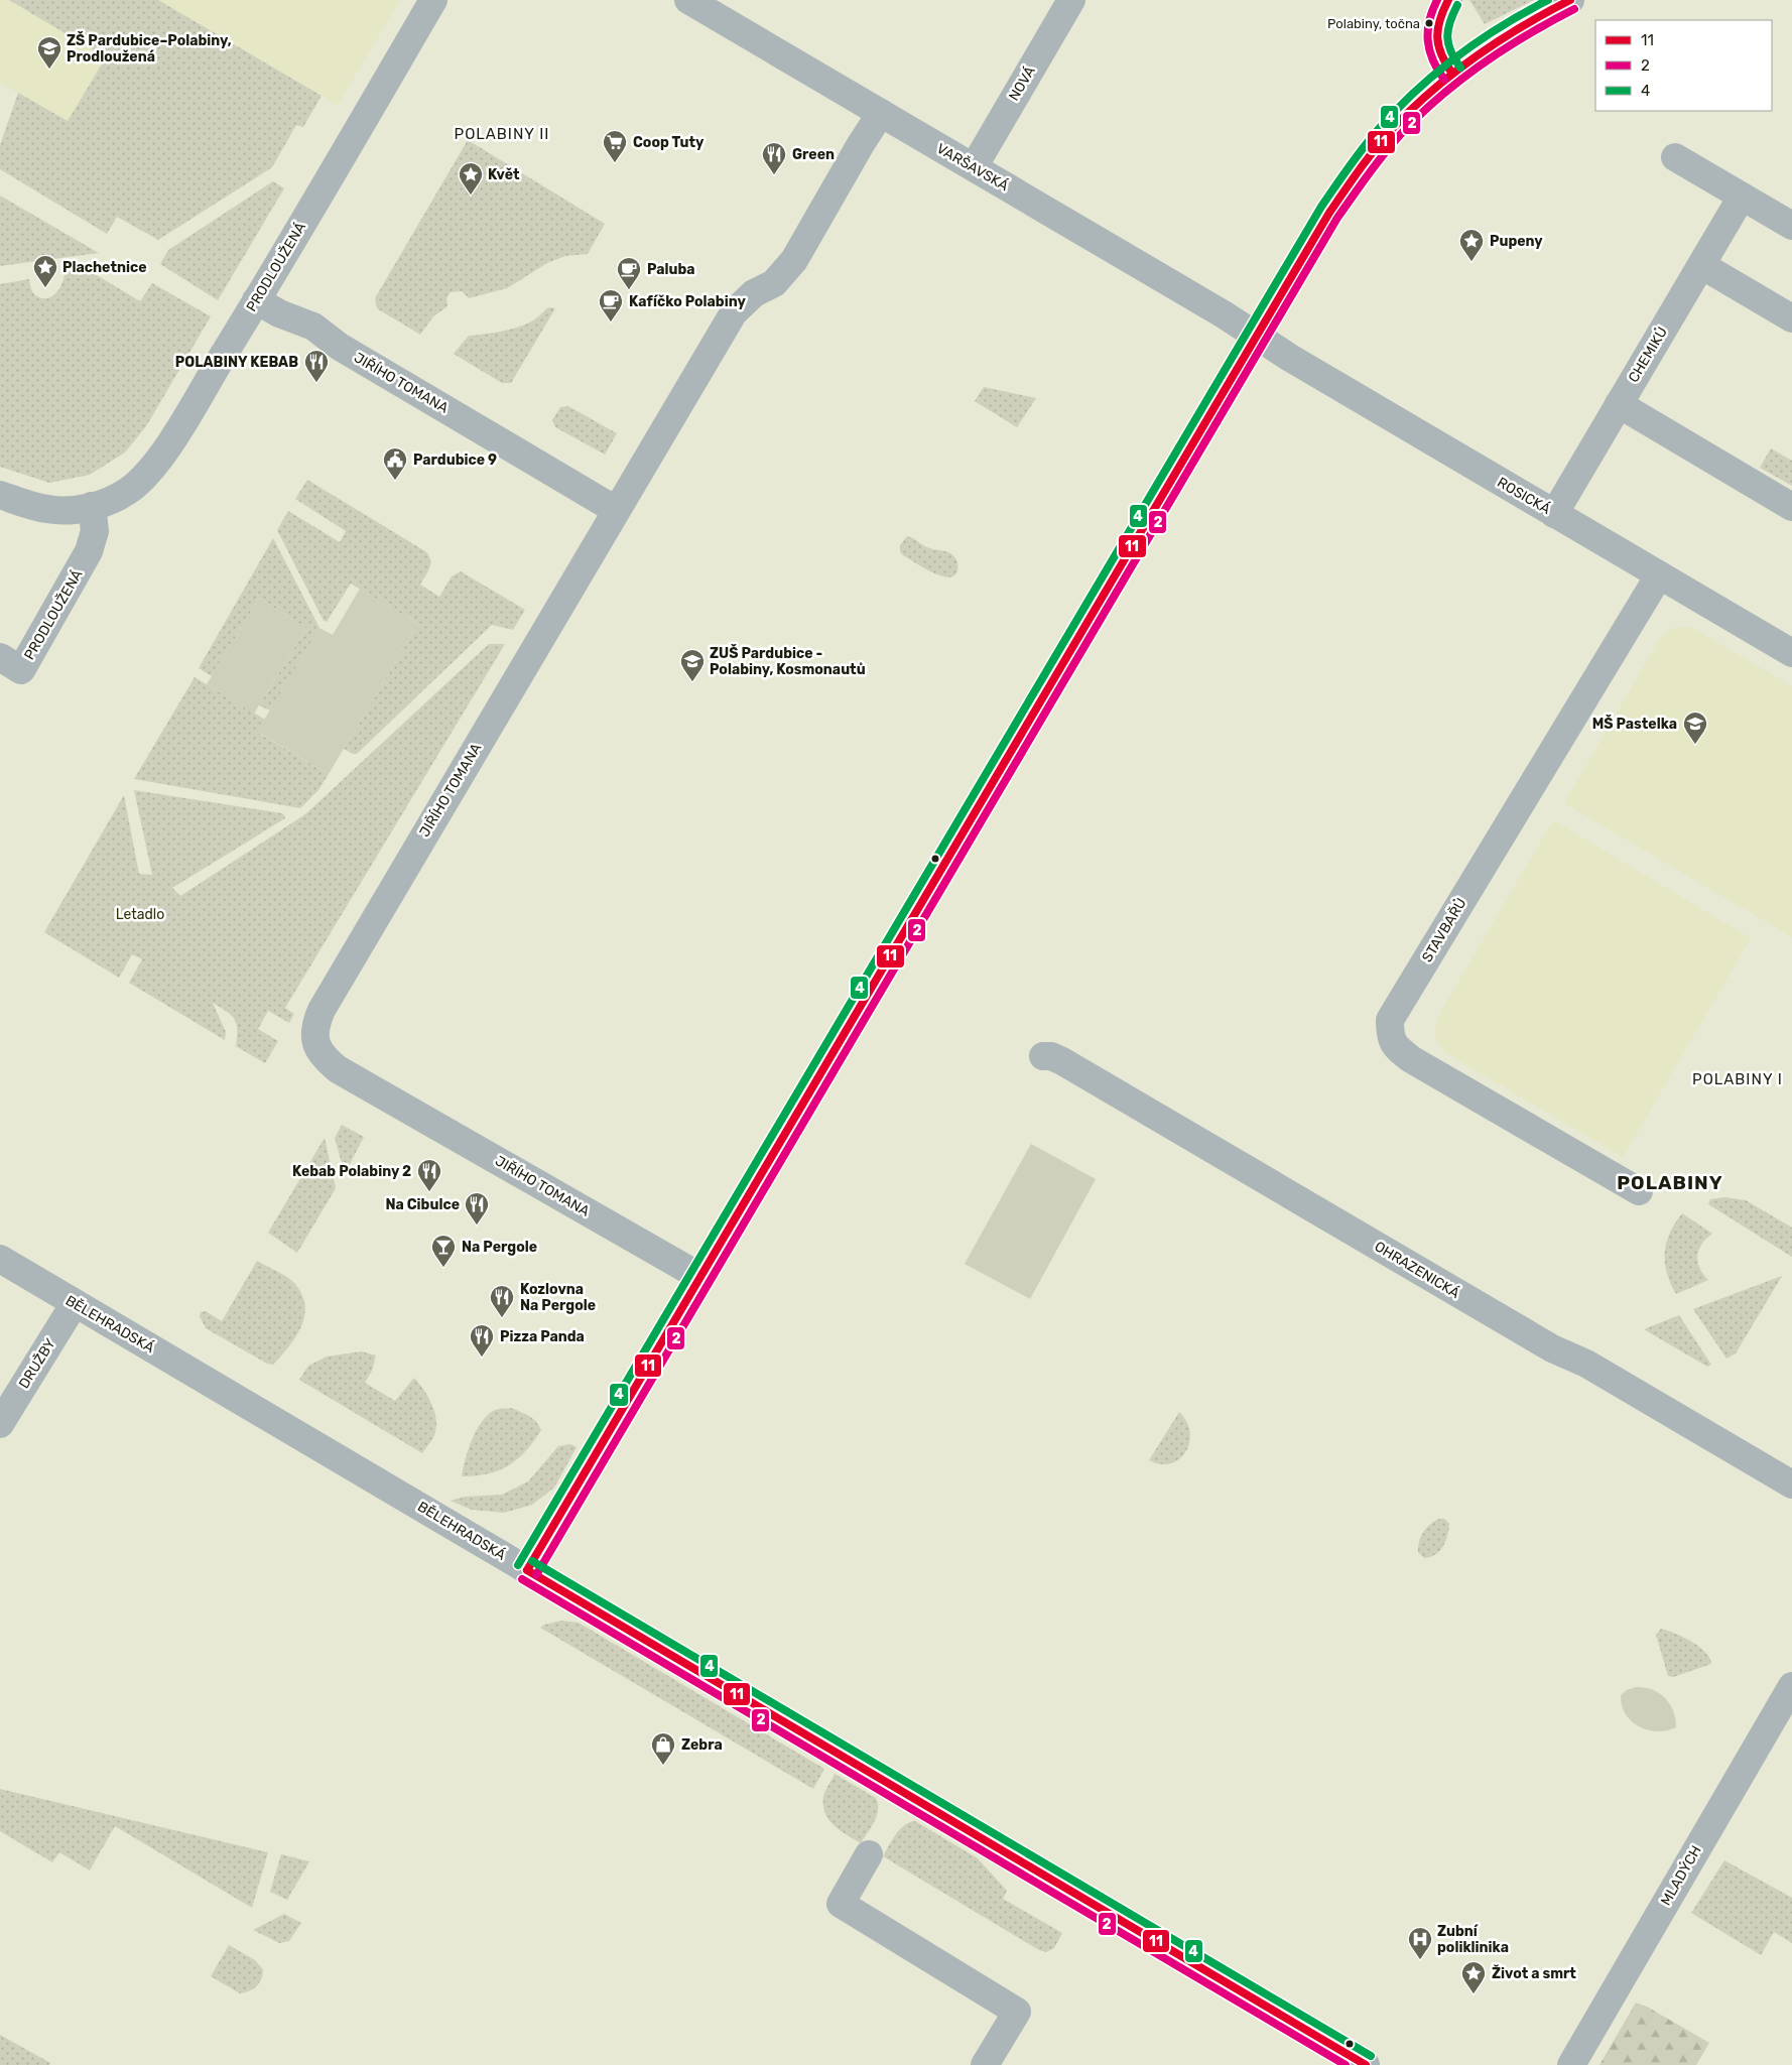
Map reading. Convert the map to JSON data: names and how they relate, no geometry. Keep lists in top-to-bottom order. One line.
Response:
{"streets":{"street":["NOVÁ","VARŠAVSKÁ","PRODLOUŽENÁ","CHEMIKŮ","JIŘÍHO TOMANA","ROSICKÁ","STAVBAŘŮ","OHRAZENICKÁ","BĚLEHRADSKÁ","DRUŽBY","MLADÝCH"]},"crossings":[["NOVÁ","VARŠAVSKÁ"],["VARŠAVSKÁ","ROSICKÁ"],["PRODLOUŽENÁ","JIŘÍHO TOMANA"],["CHEMIKŮ","ROSICKÁ"],["ROSICKÁ","STAVBAŘŮ"],["BĚLEHRADSKÁ","DRUŽBY"]],"districts":["POLABINY II","POLABINY I","POLABINY"],"parks":["Letadlo"],"places":{"other":["Polabiny, točna"],"school or university":["ZŠ Pardubice–Polabiny, Prodloužená","ZUŠ Pardubice - Polabiny, Kosmonautů","MŠ Pastelka"],"supermarket":["Coop Tuty"],"restaurant":["Green","POLABINY KEBAB","Kebab Polabiny 2","Na Cibulce","Kozlovna Na Pergole","Pizza Panda"],"place":["Květ","Pupeny","Plachetnice","Život a smrt"],"cafe":["Paluba","Kafíčko Polabiny"],"public building":["Pardubice 9"],"bar":["Na Pergole"],"shop":["Zebra"],"hospital":["Zubní poliklinika"]},"lines":["transit line 11","transit line 2","transit line 4"],"legend":["11","2","4"]}
